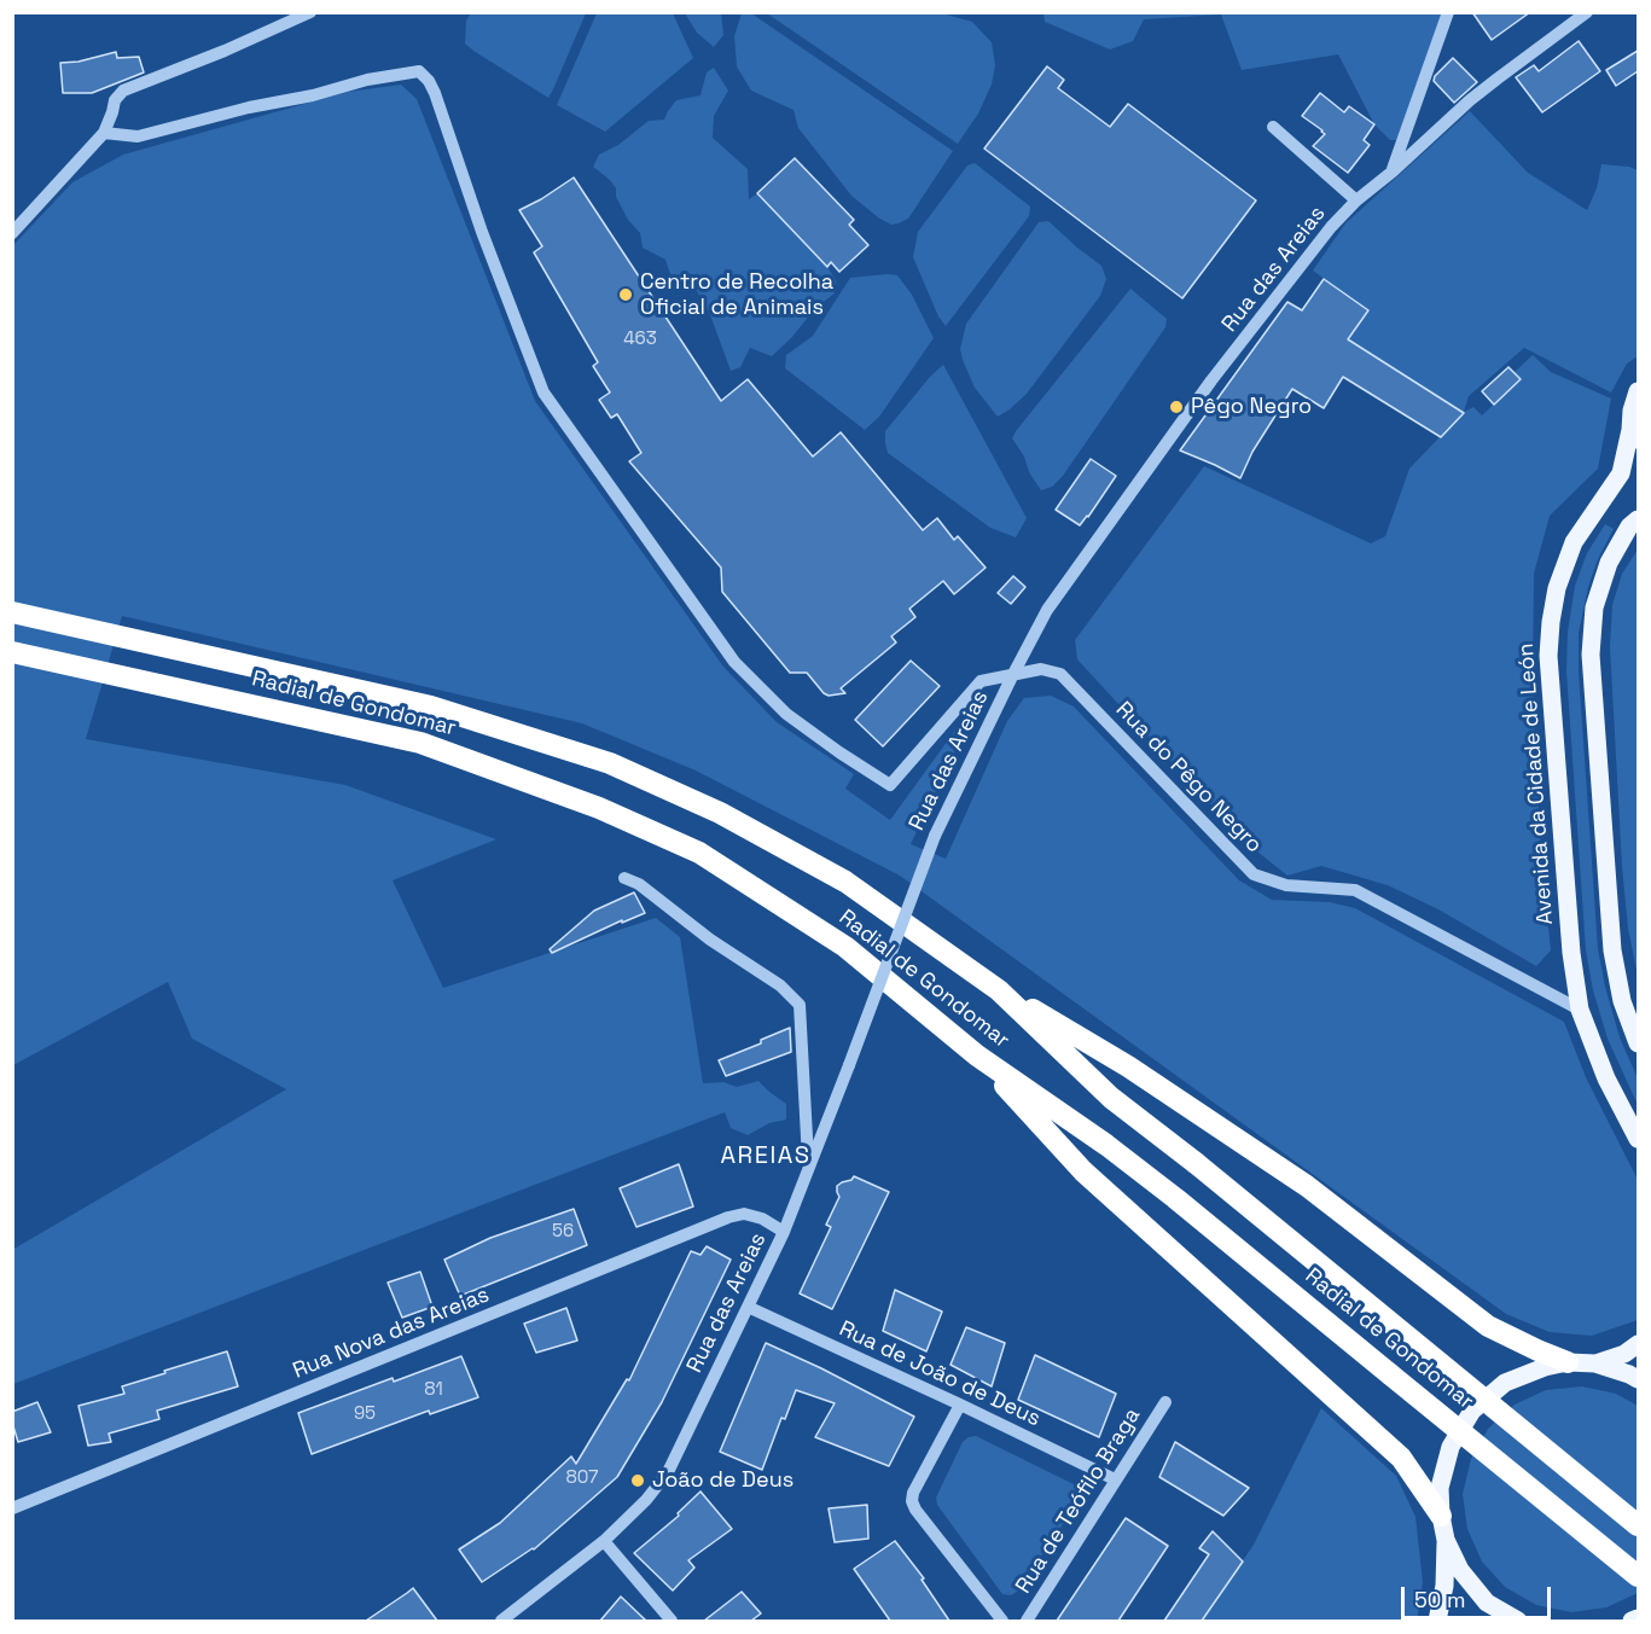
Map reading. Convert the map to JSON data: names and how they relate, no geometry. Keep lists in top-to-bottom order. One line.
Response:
{"streets":{"highway":["Radial de Gondomar"],"main road":["Avenida da Cidade de León"],"street":["Rua das Areias","Rua do Pêgo Negro","Rua Nova das Areias","Rua de João de Deus","Rua de Teófilo Braga"]},"crossings":[["Rua das Areias","Rua do Pêgo Negro"],["Rua das Areias","Rua Nova das Areias"],["Rua das Areias","Rua de João de Deus"],["Rua do Pêgo Negro","Avenida da Cidade de León"],["Rua de João de Deus","Rua de Teófilo Braga"]],"districts":["AREIAS"],"places":["Centro de Recolha Oficial de Animais","Pêgo Negro","João de Deus"],"house_numbers":["463","56","81","95","807"],"scale_bar":"50 m"}
